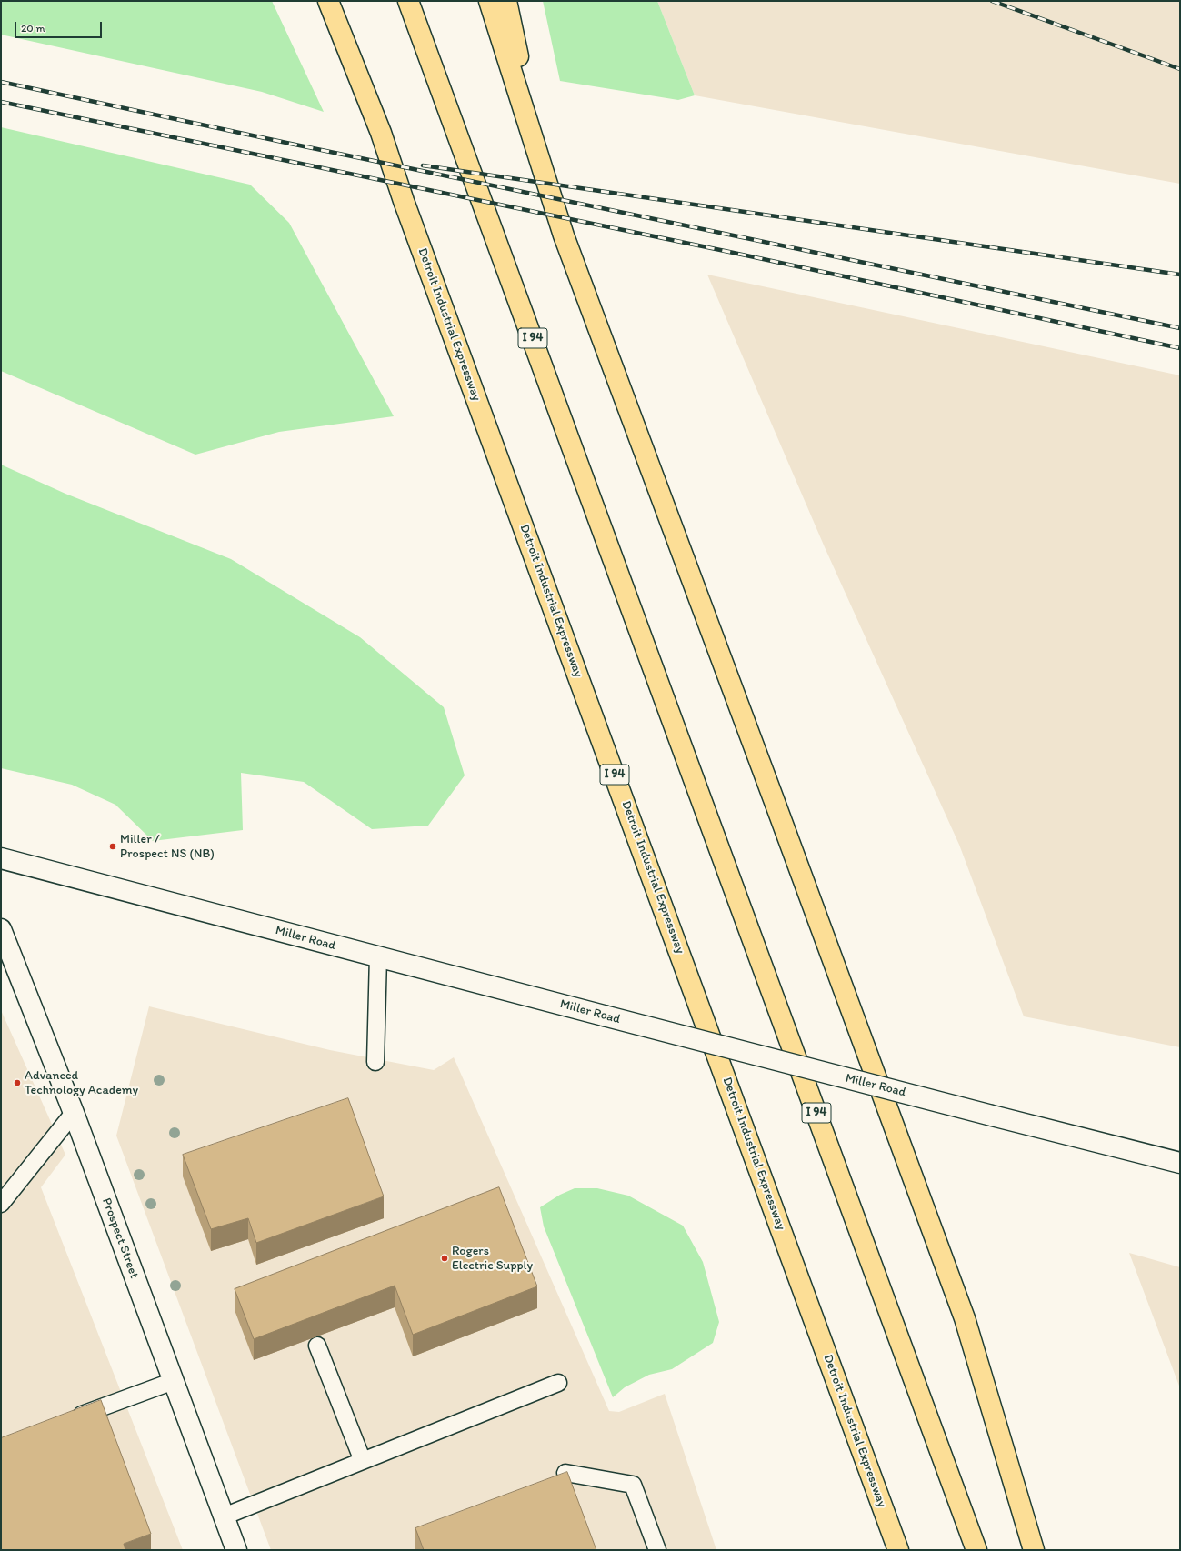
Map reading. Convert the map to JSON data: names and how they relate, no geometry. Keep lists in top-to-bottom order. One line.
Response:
{"streets":{"highway":["Detroit Industrial Expressway","I 94"],"main road":["Miller Road","Prospect Street"]},"places":["Miller / Prospect NS (NB)","Advanced Technology Academy","Rogers Electric Supply"],"scale_bar":"20 m"}
